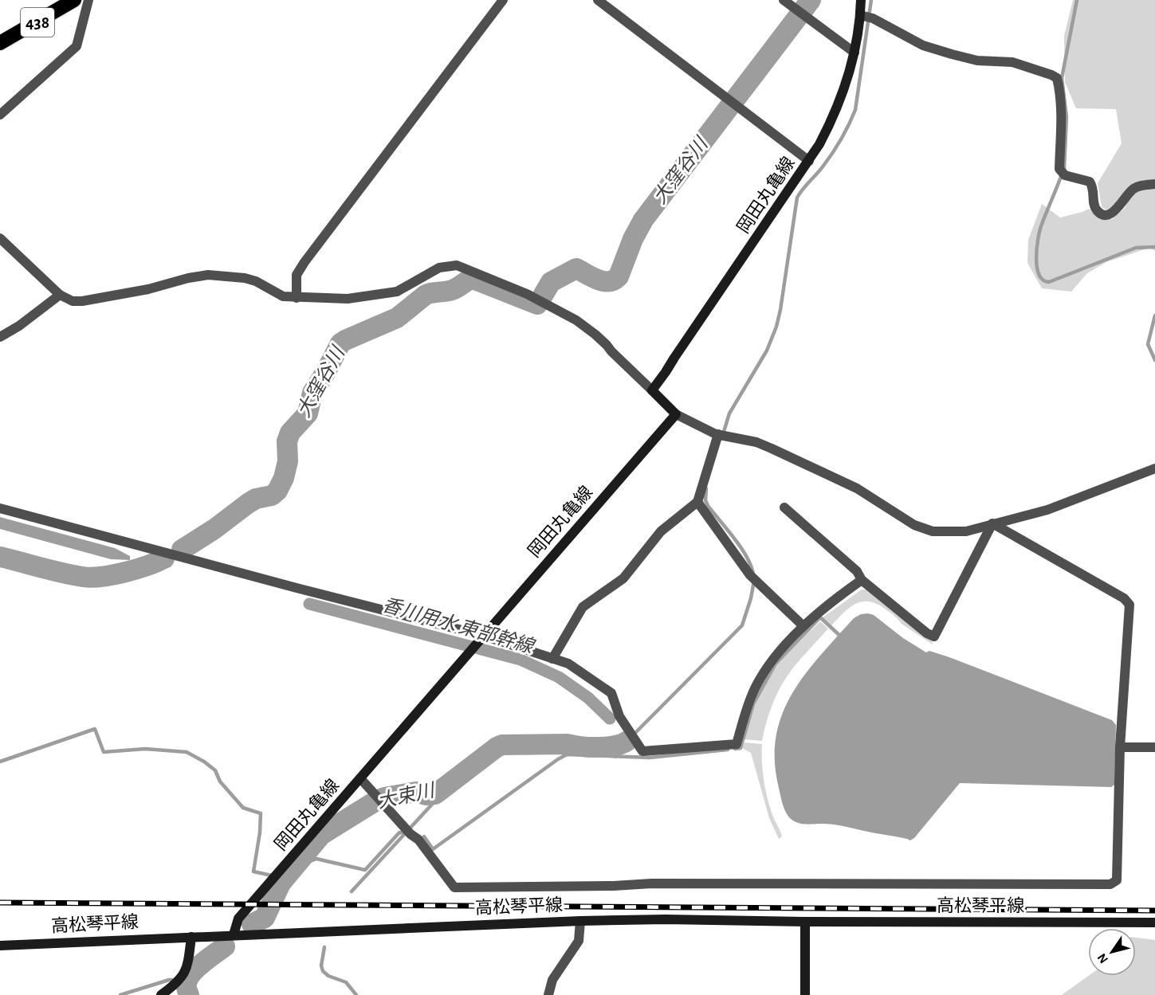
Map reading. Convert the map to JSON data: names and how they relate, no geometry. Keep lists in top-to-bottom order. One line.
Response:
{"streets":{"highway":["438"],"main road":["岡田丸亀線","高松琴平線"]},"crossings":[["岡田丸亀線","高松琴平線"]],"water":["大窪谷川","香川用水 東部幹線","大束川"],"north":"bottom left"}
